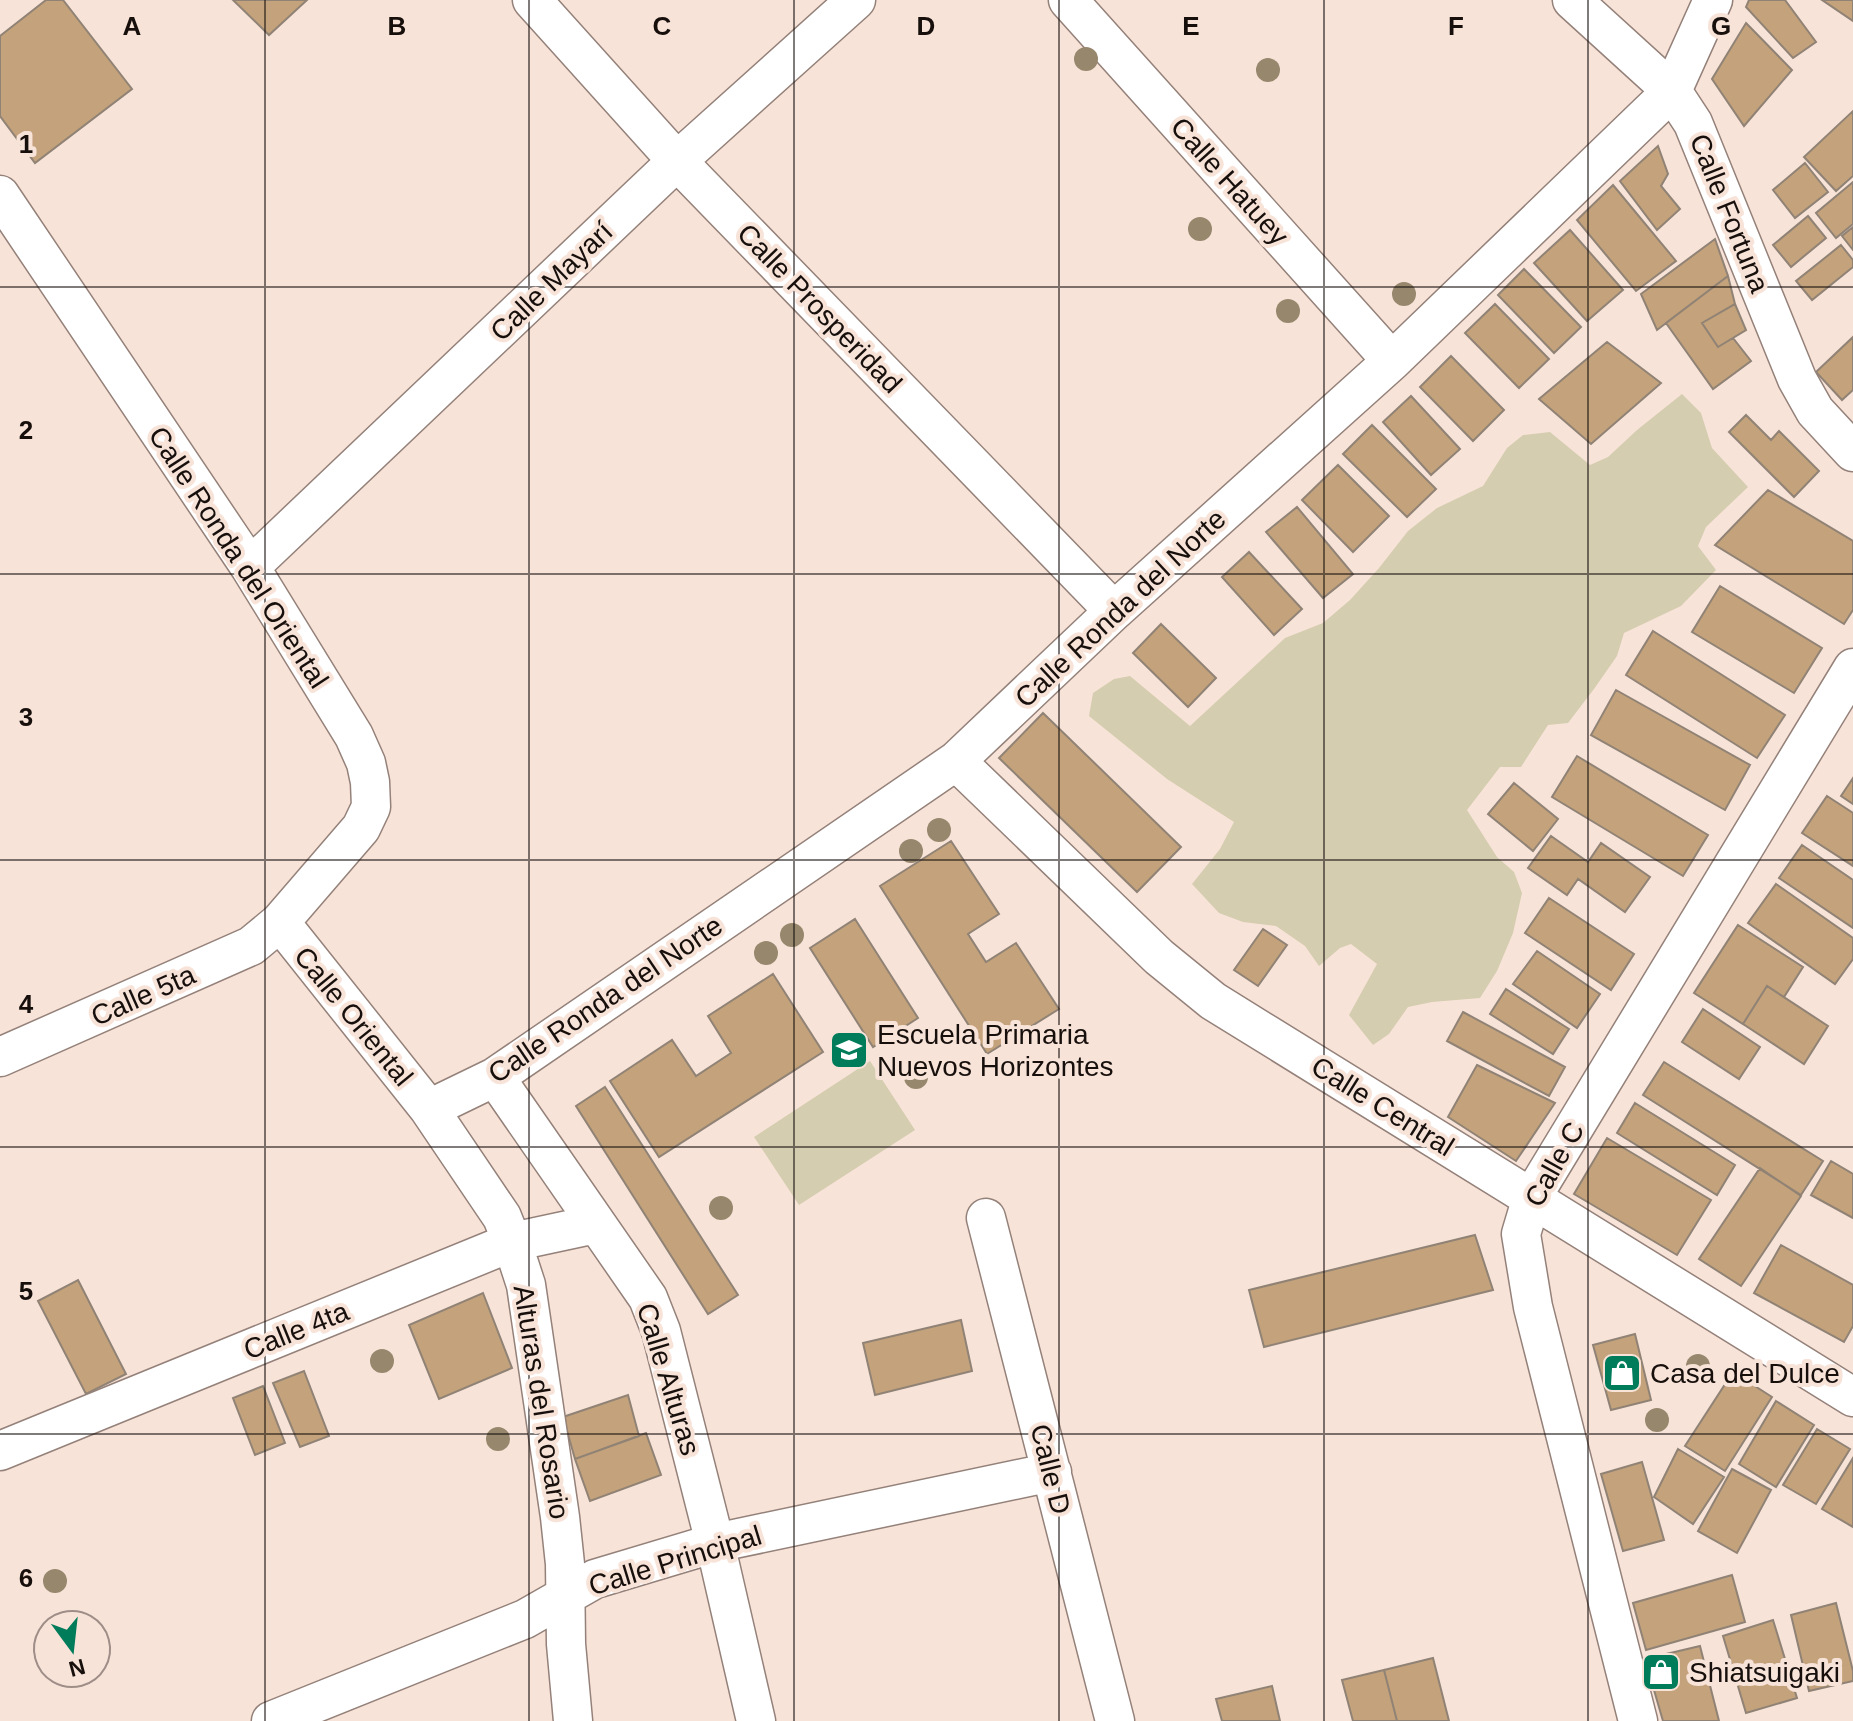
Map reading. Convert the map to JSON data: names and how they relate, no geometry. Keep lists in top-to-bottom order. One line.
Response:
{"streets":{"street":["Calle Hatuey","Calle Fortuna","Calle Mayarí","Calle Prosperidad","Calle Ronda del Oriental","Calle Ronda del Norte","Calle 5ta","Calle Oriental","Calle Central","Calle C","Calle 4ta","Calle Alturas","Alturas del Rosario","Calle D","Calle Principal"]},"crossings":[["Calle Hatuey","Calle Ronda del Norte"],["Calle Fortuna","Calle Ronda del Norte"],["Calle Mayarí","Calle Prosperidad"],["Calle Mayarí","Calle Ronda del Oriental"],["Calle Prosperidad","Calle Ronda del Norte"],["Calle Ronda del Oriental","Calle 5ta"],["Calle Ronda del Oriental","Calle Oriental"],["Calle Ronda del Norte","Calle Oriental"],["Calle Ronda del Norte","Calle Central"],["Calle Ronda del Norte","Calle Alturas"],["Calle Ronda del Norte","Alturas del Rosario"],["Calle 5ta","Calle Oriental"],["Calle Oriental","Alturas del Rosario"],["Calle Central","Calle C"],["Calle 4ta","Calle Alturas"],["Calle 4ta","Alturas del Rosario"],["Calle Alturas","Calle Principal"],["Alturas del Rosario","Calle Principal"],["Calle D","Calle Principal"]],"places":{"school or university":["Escuela Primaria Nuevos Horizontes"],"shop":["Casa del Dulce","Shiatsuigaki"]},"north":"bottom","grid":{"columns":["A","B","C","D","E","F","G"],"rows":["1","2","3","4","5","6"]}}
